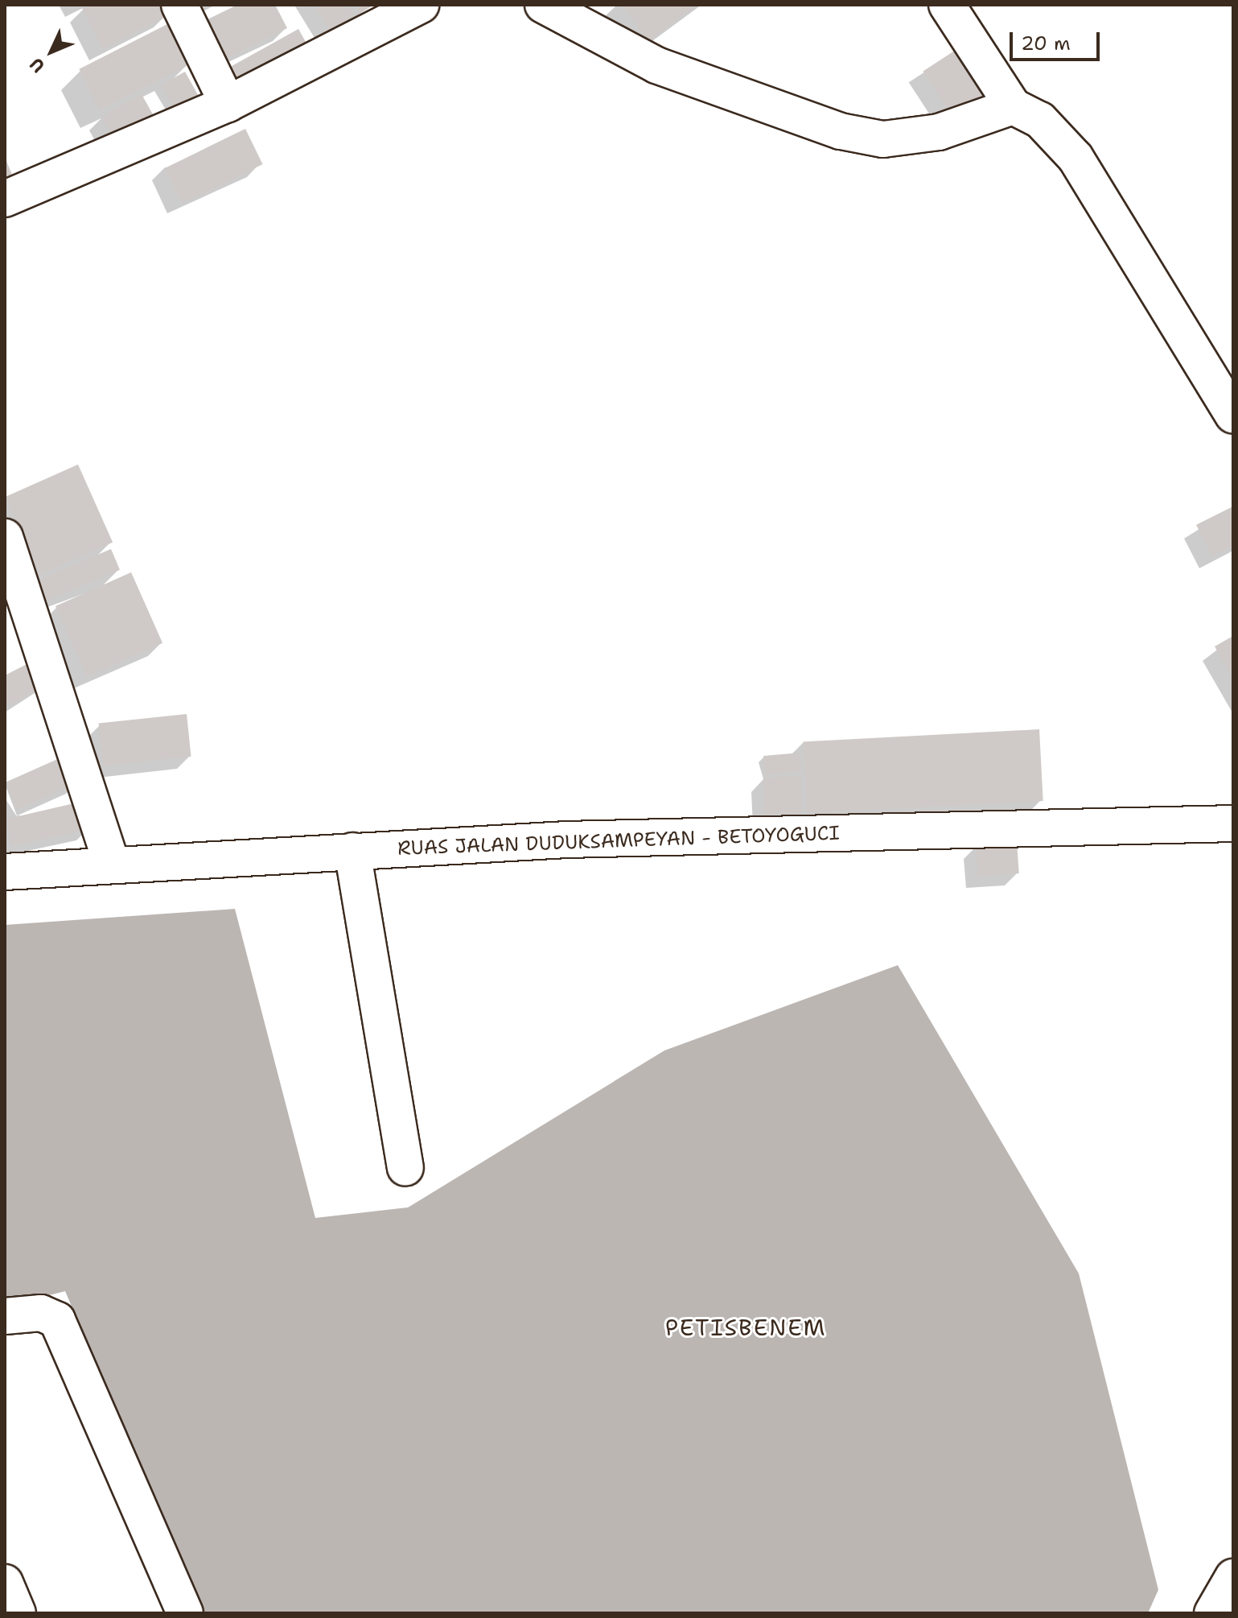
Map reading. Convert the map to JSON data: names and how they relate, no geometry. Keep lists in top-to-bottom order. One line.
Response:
{"streets":{"street":["RUAS JALAN DUDUKSAMPEYAN - BETOYOGUCI"]},"districts":["PETISBENEM"],"scale_bar":"20 m","north":"bottom left"}
